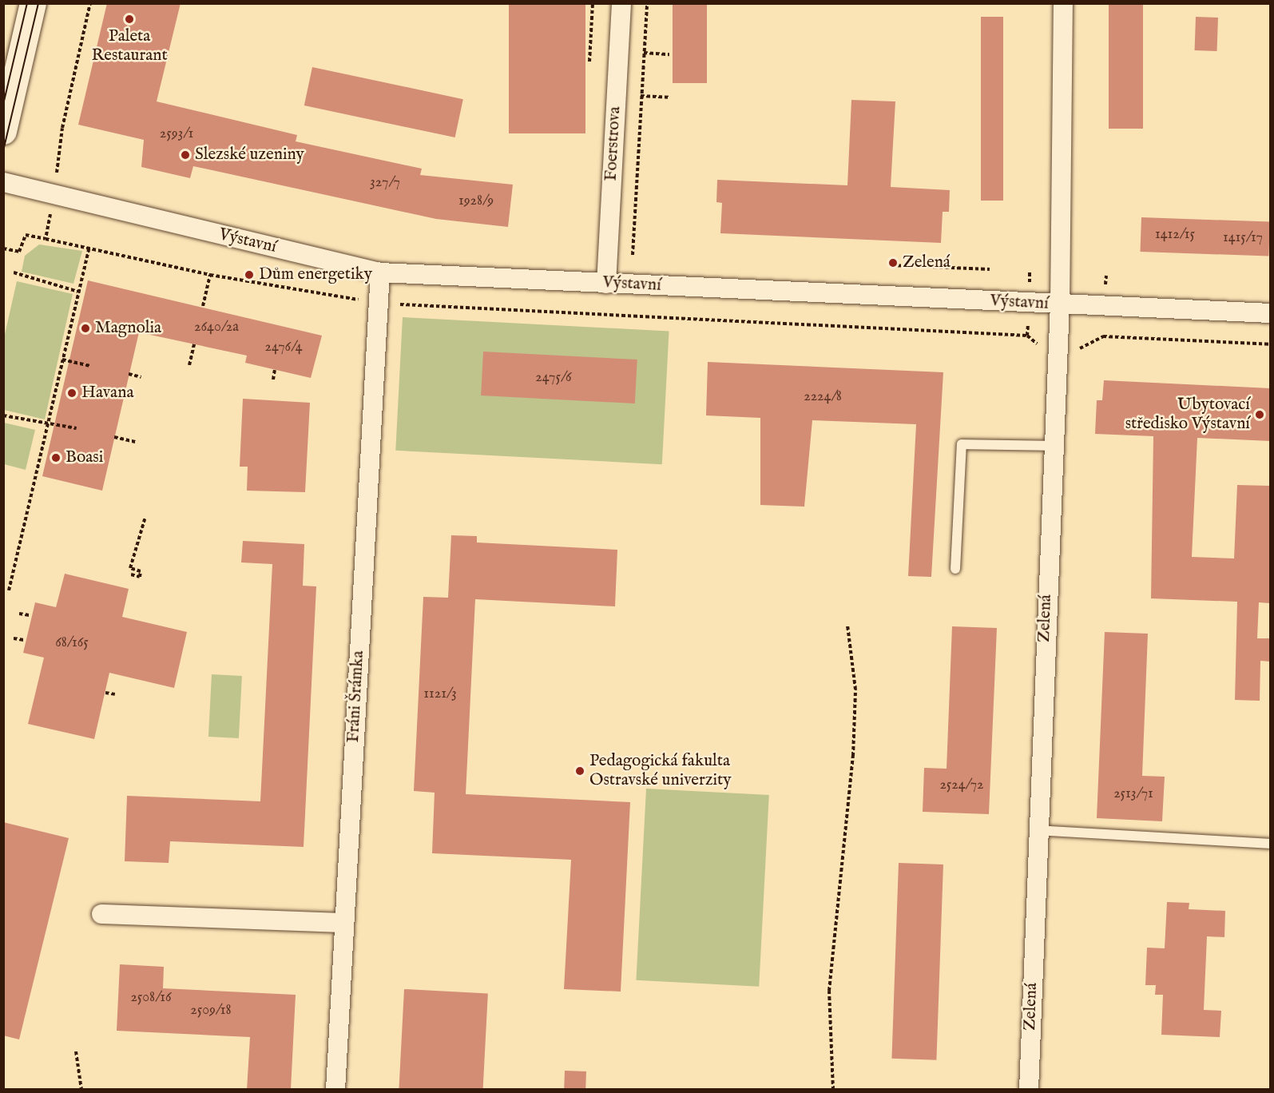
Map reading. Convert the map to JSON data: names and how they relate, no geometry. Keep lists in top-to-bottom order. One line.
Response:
{"streets":{"street":["Foerstrova","Výstavní","Zelená","Fráni Šrámka"]},"crossings":[["Foerstrova","Výstavní"],["Výstavní","Zelená"],["Výstavní","Fráni Šrámka"]],"places":["Paleta Restaurant","Slezské uzeniny","Zelená","Dům energetiky","Magnolia","Havana","Ubytovací středisko Výstavní","Boasi","Pedagogická fakulta Ostravské univerzity"],"house_numbers":["2593/1","327/7","1928/9","1412/15","1415/17","2640/2a","2476/4","2475/6","2224/8","68/165","1121/3","2524/72","2513/71","2508/16","2509/18"]}
